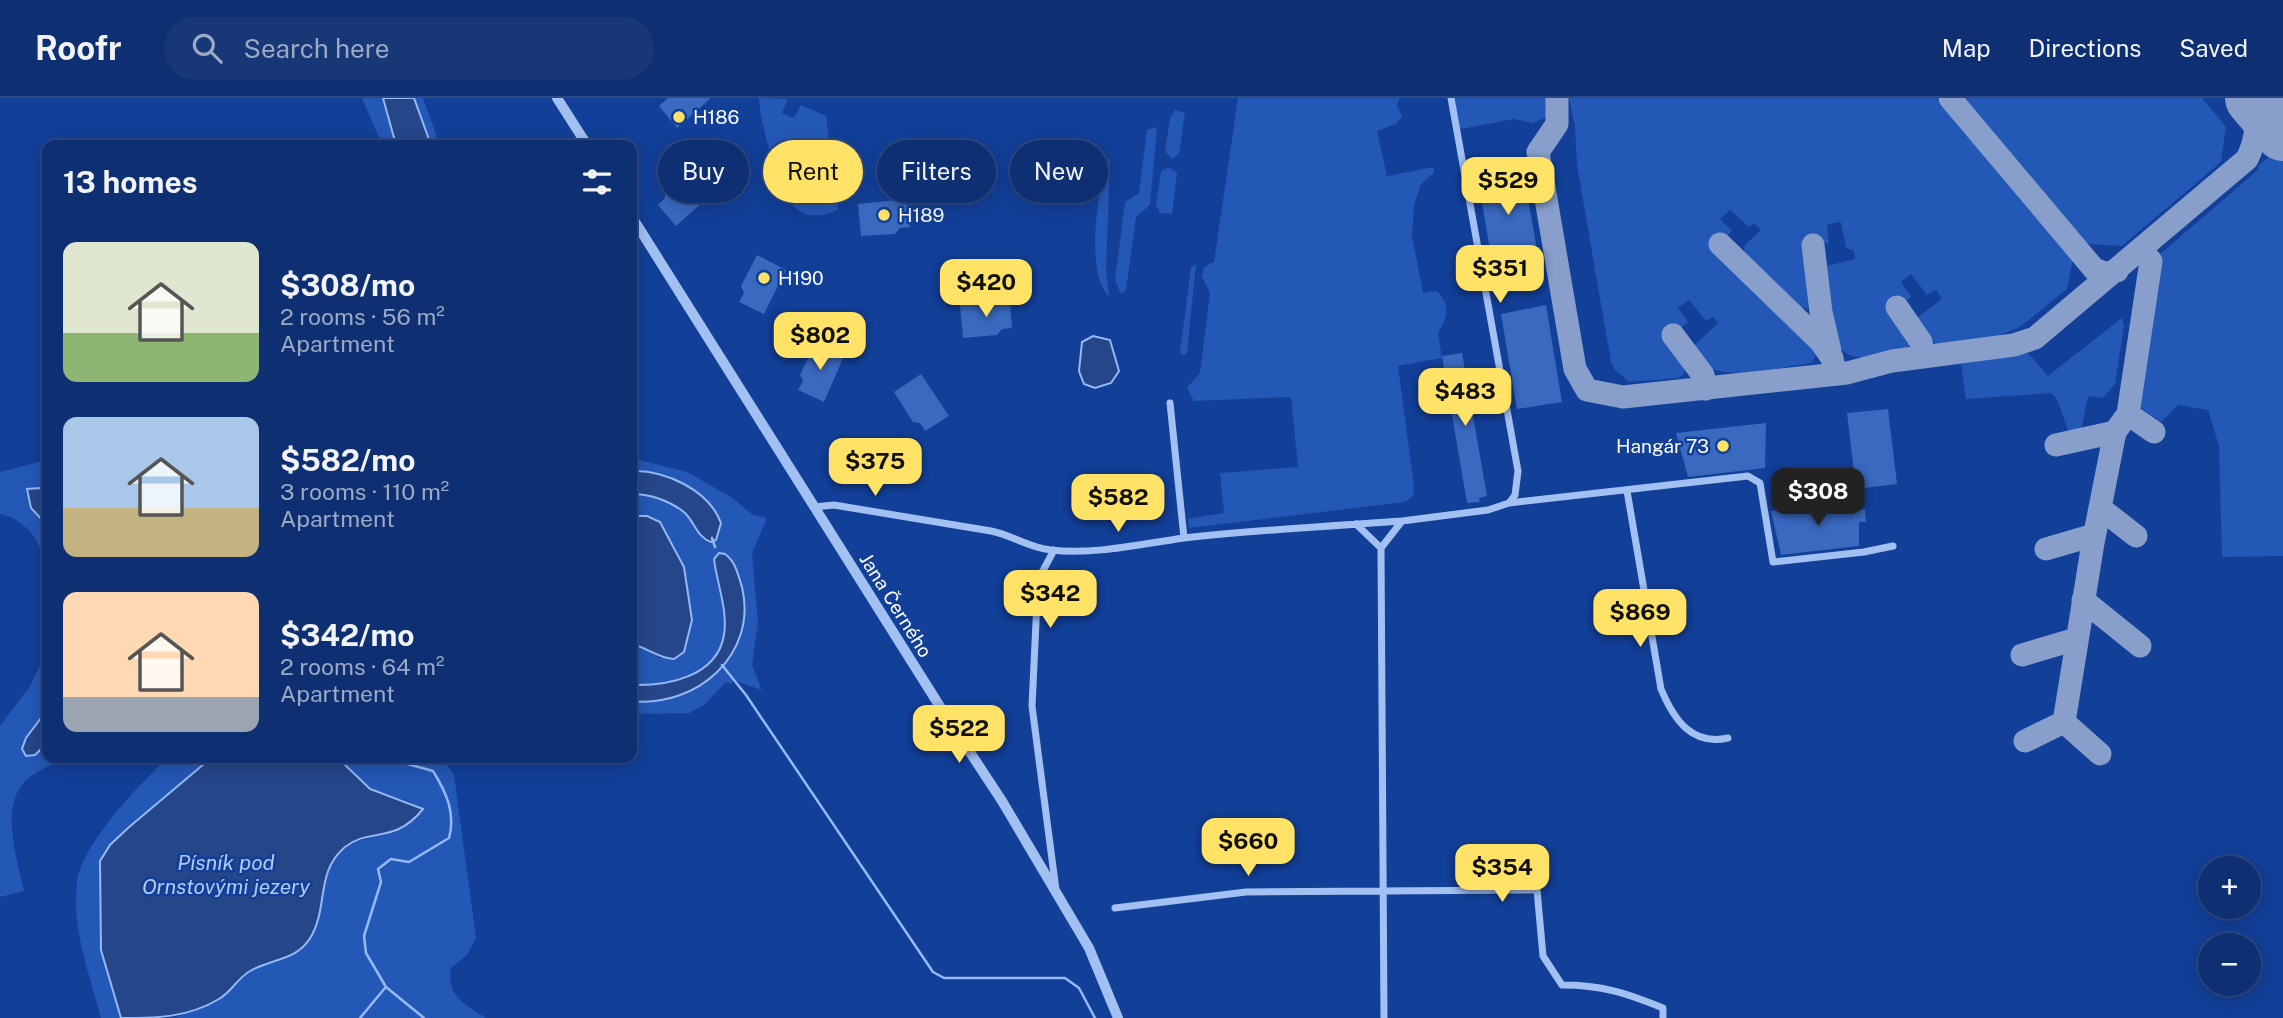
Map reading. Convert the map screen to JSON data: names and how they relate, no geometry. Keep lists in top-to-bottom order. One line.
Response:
{"streets":{"street":["Jana Černého"]},"water":["Písník pod Ornstovými jezery"],"places":["H186","H189","H190","Hangár 73"],"page":{"header":"Roofr","search":"Search here","nav":["Map","Directions","Saved"],"chip":["Buy","Rent","Filters","New"],"heading":"13 homes","price":["$529","$351","$420","$802","$483","$375","$308","$582","$342","$869","$522","$660","$354"],"list":[{"name":"$308/mo","note":"2 rooms · 56 m² · Apartment"},{"name":"$582/mo","note":"3 rooms · 110 m² · Apartment"},{"name":"$342/mo","note":"2 rooms · 64 m² · Apartment"}],"map_buttons":["+","−"]}}
